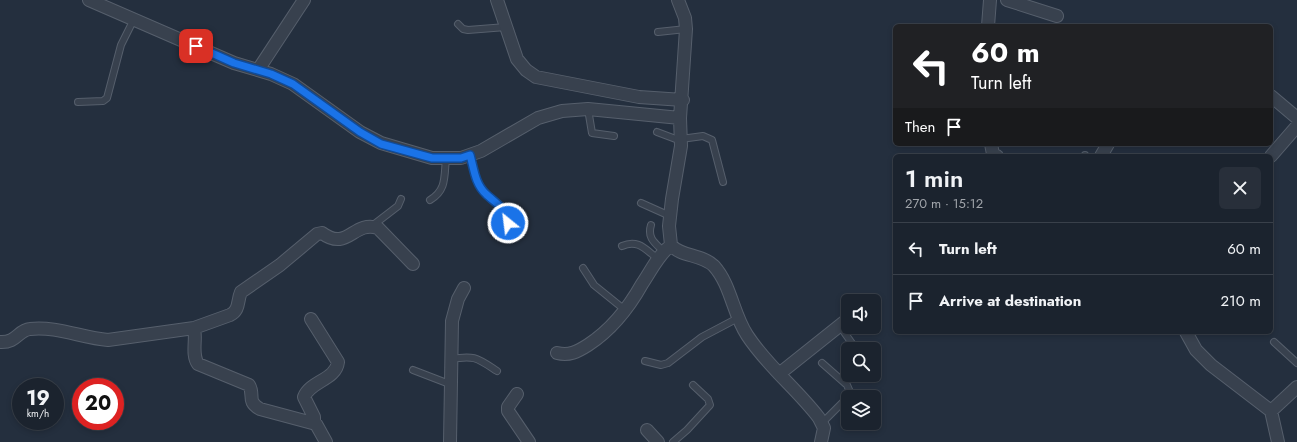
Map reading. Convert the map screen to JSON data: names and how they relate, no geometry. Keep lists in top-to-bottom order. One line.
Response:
{"page":{"turn":["60 m","Turn left"],"then":"Then","heading":["1 min","270 m · 15:12"],"list":[{"name":"Turn left","value":"60 m"},{"name":"Arrive at destination","value":"210 m"}],"speed":"19 km/h","limit":"20"}}
